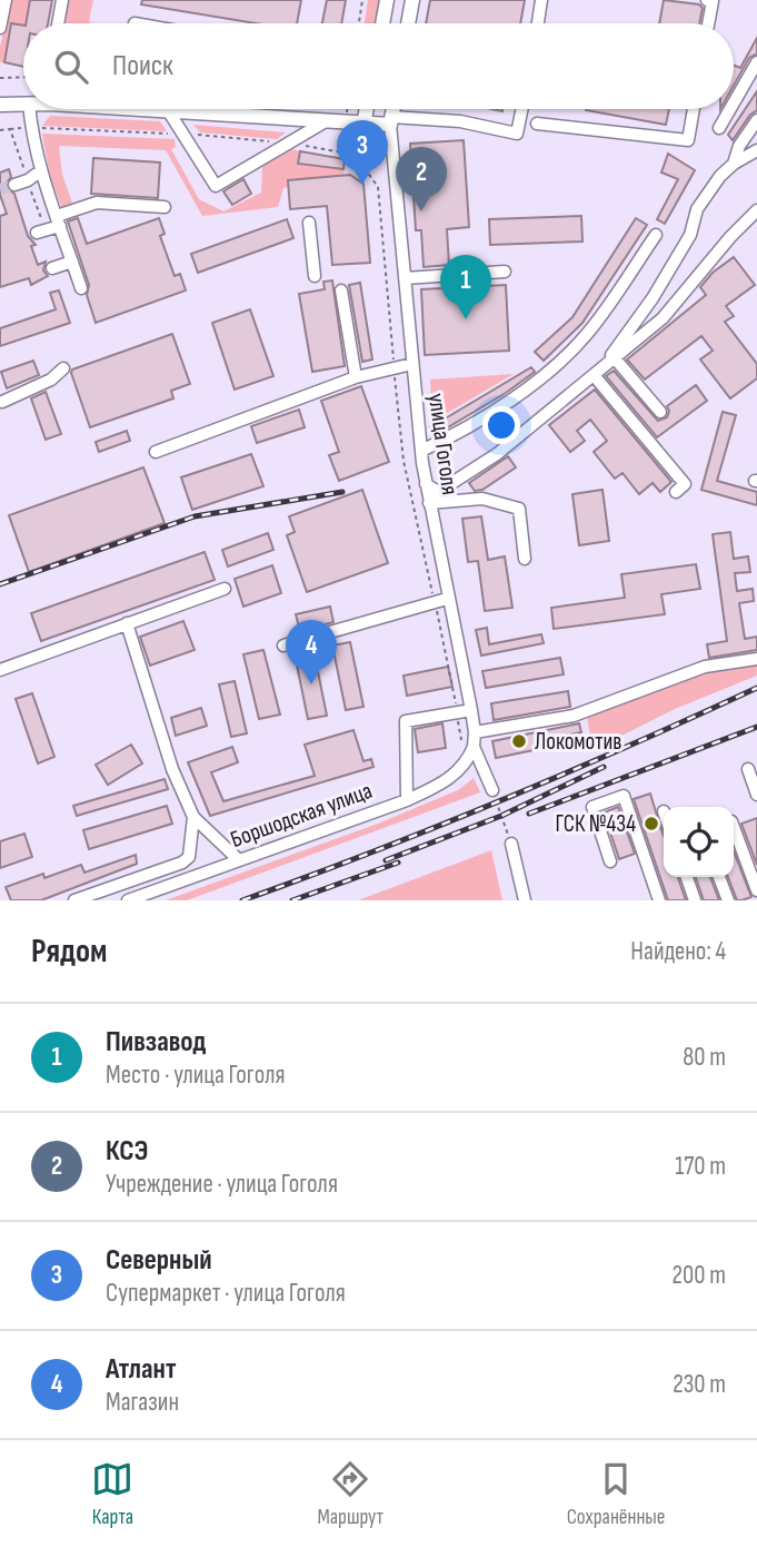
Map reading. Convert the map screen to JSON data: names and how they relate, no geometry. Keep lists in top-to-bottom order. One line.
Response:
{"streets":{"main road":["улица Гоголя"],"street":["Боршодская улица"]},"crossings":[["улица Гоголя","Боршодская улица"]],"places":["Локомотив","ГСК №434"],"page":{"search":"Поиск","pins":["3","2","1","4"],"heading":["Рядом","Найдено: 4"],"list":[{"mark":"1","name":"Пивзавод","note":"Место · улица Гоголя","value":"80 m"},{"mark":"2","name":"КСЭ","note":"Учреждение · улица Гоголя","value":"170 m"},{"mark":"3","name":"Северный","note":"Супермаркет · улица Гоголя","value":"200 m"},{"mark":"4","name":"Атлант","note":"Магазин","value":"230 m"}],"nav":["Карта","Маршрут","Сохранённые"]}}
